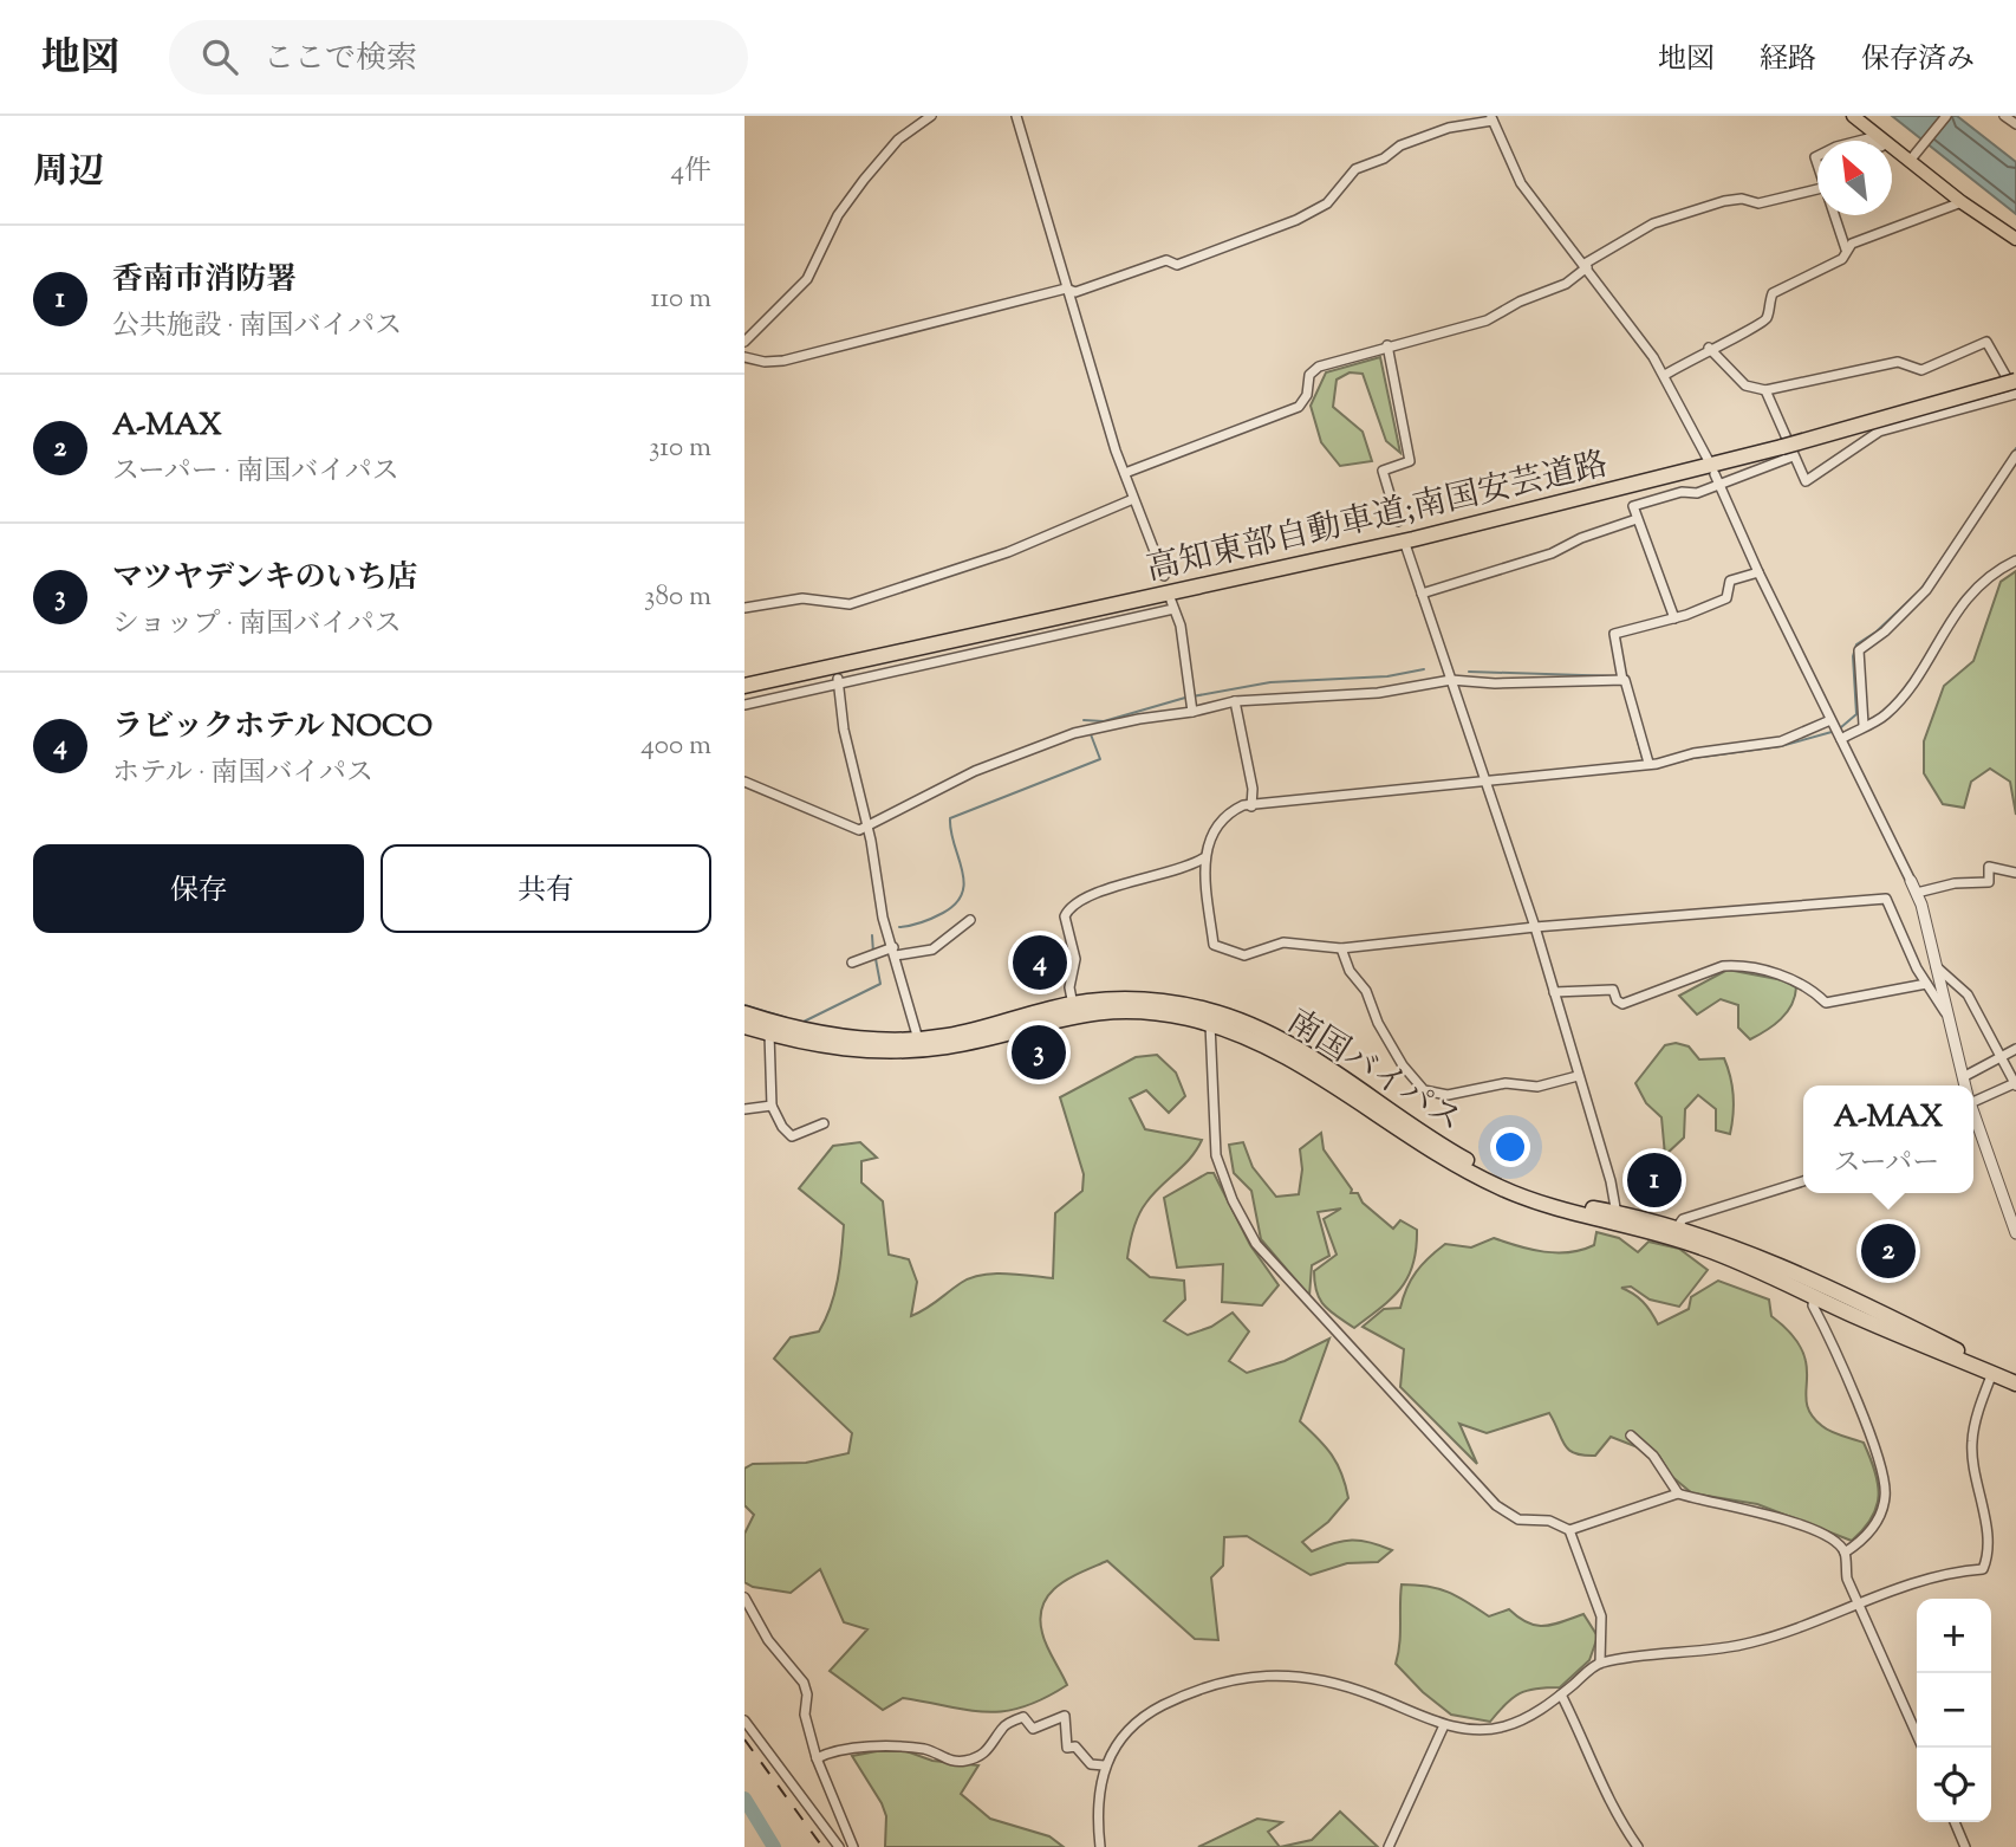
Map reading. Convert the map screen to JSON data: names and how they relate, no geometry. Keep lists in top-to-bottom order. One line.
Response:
{"streets":{"highway":["高知東部自動車道;南国安芸道路","南国バイパス"]},"north":"top left","page":{"header":"地図","search":"ここで検索","nav":["地図","経路","保存済み"],"heading":["周辺","4件"],"list":[{"mark":"1","name":"香南市消防署","note":"公共施設 · 南国バイパス","value":"110 m"},{"mark":"2","name":"A-MAX","note":"スーパー · 南国バイパス","value":"310 m"},{"mark":"3","name":"マツヤデンキのいち店","note":"ショップ · 南国バイパス","value":"380 m"},{"mark":"4","name":"ラビックホテル NOCO","note":"ホテル · 南国バイパス","value":"400 m"}],"buttons":["保存","共有"],"pins":["4","3","1","2"],"popup":["A-MAX","スーパー"],"map_buttons":["+","−"]}}
